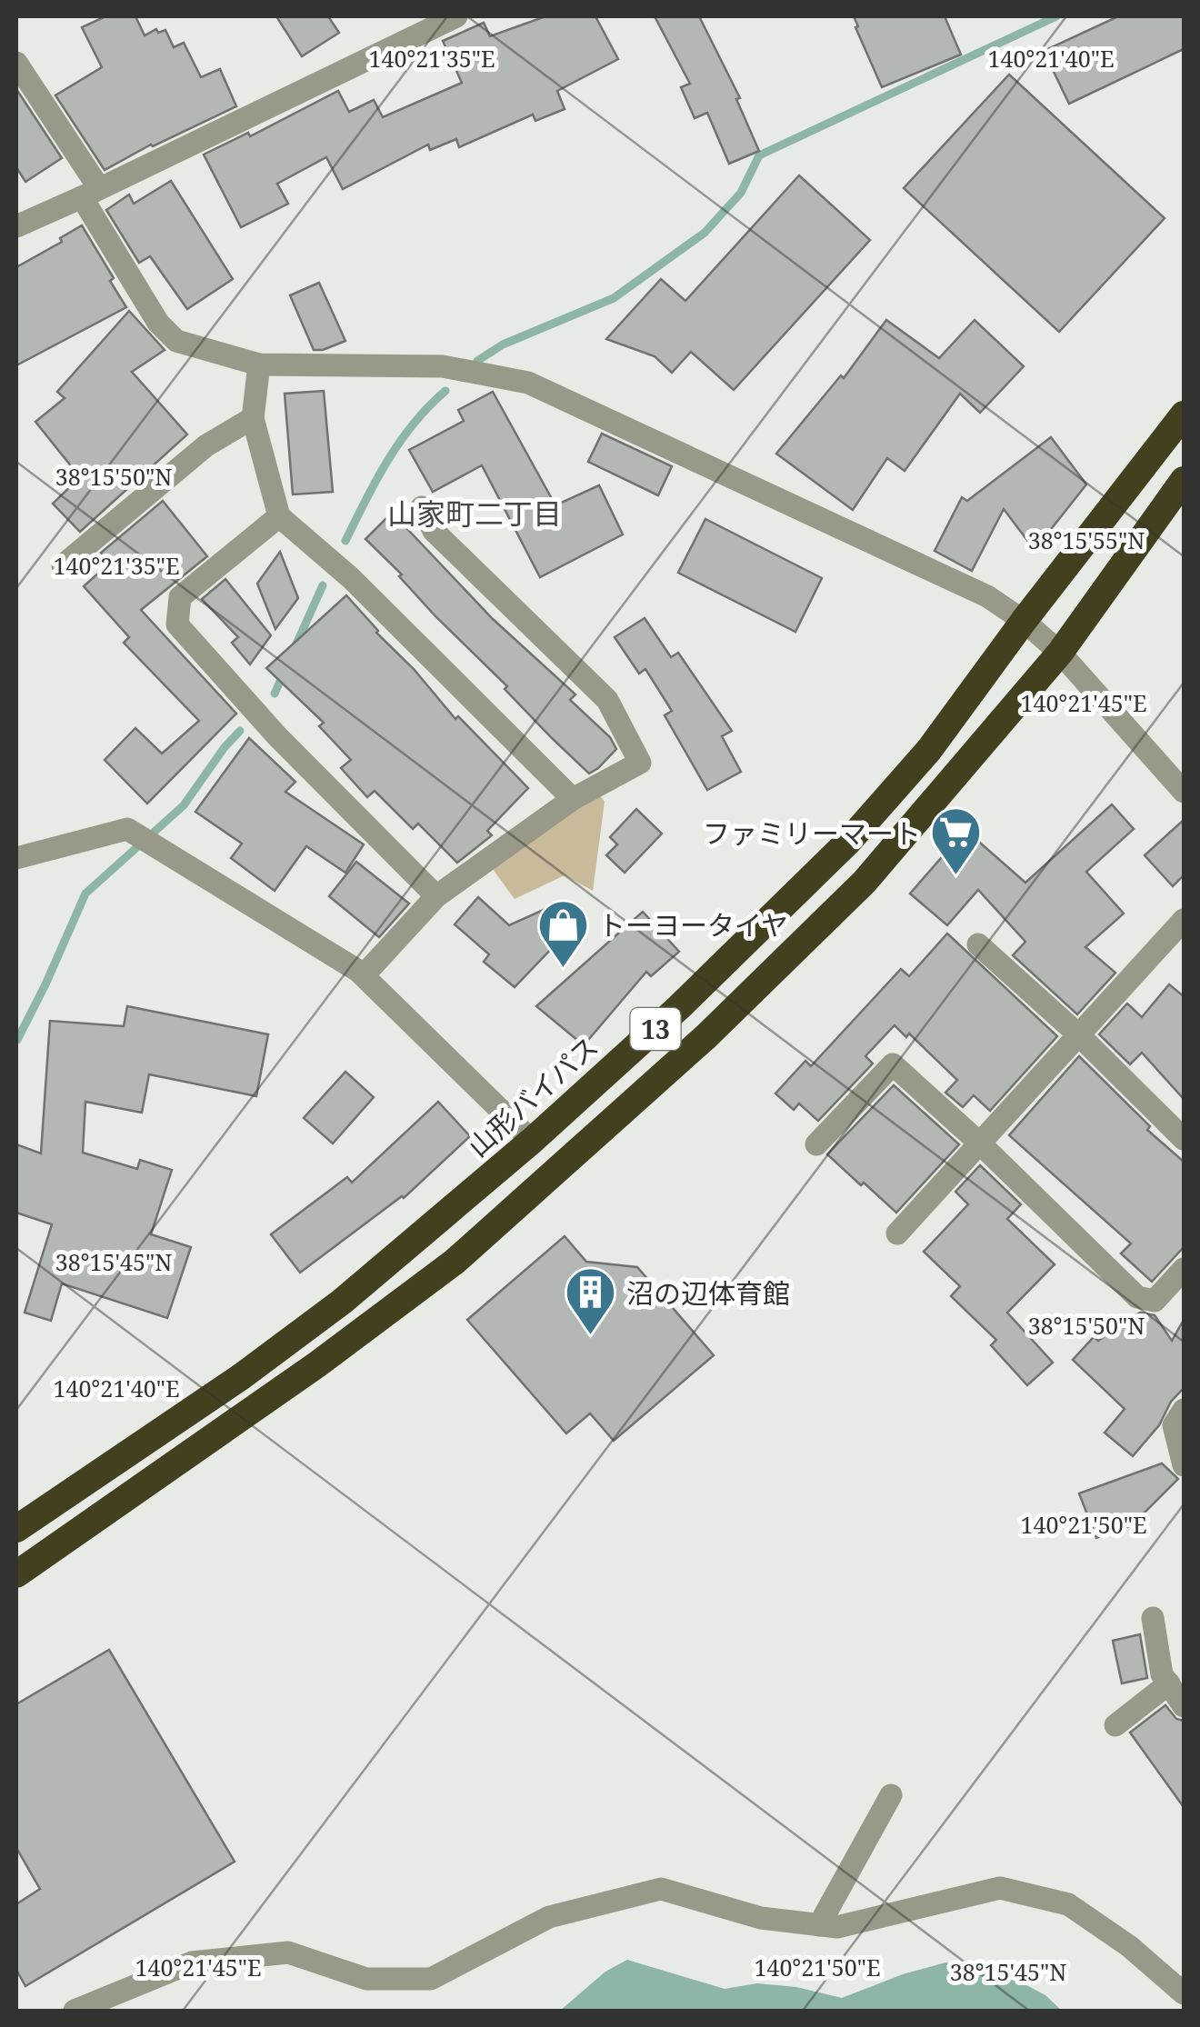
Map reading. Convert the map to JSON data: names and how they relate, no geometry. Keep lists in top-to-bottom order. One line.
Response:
{"streets":{"highway":["13","山形バイパス"]},"districts":["山家町二丁目"],"places":{"supermarket":["ファミリーマート"],"shop":["トーヨータイヤ"],"building":["沼の辺体育館"]},"coordinates":["140°21'35\"E","140°21'40\"E","38°15'50\"N","38°15'55\"N","140°21'45\"E","38°15'45\"N","140°21'50\"E"]}
